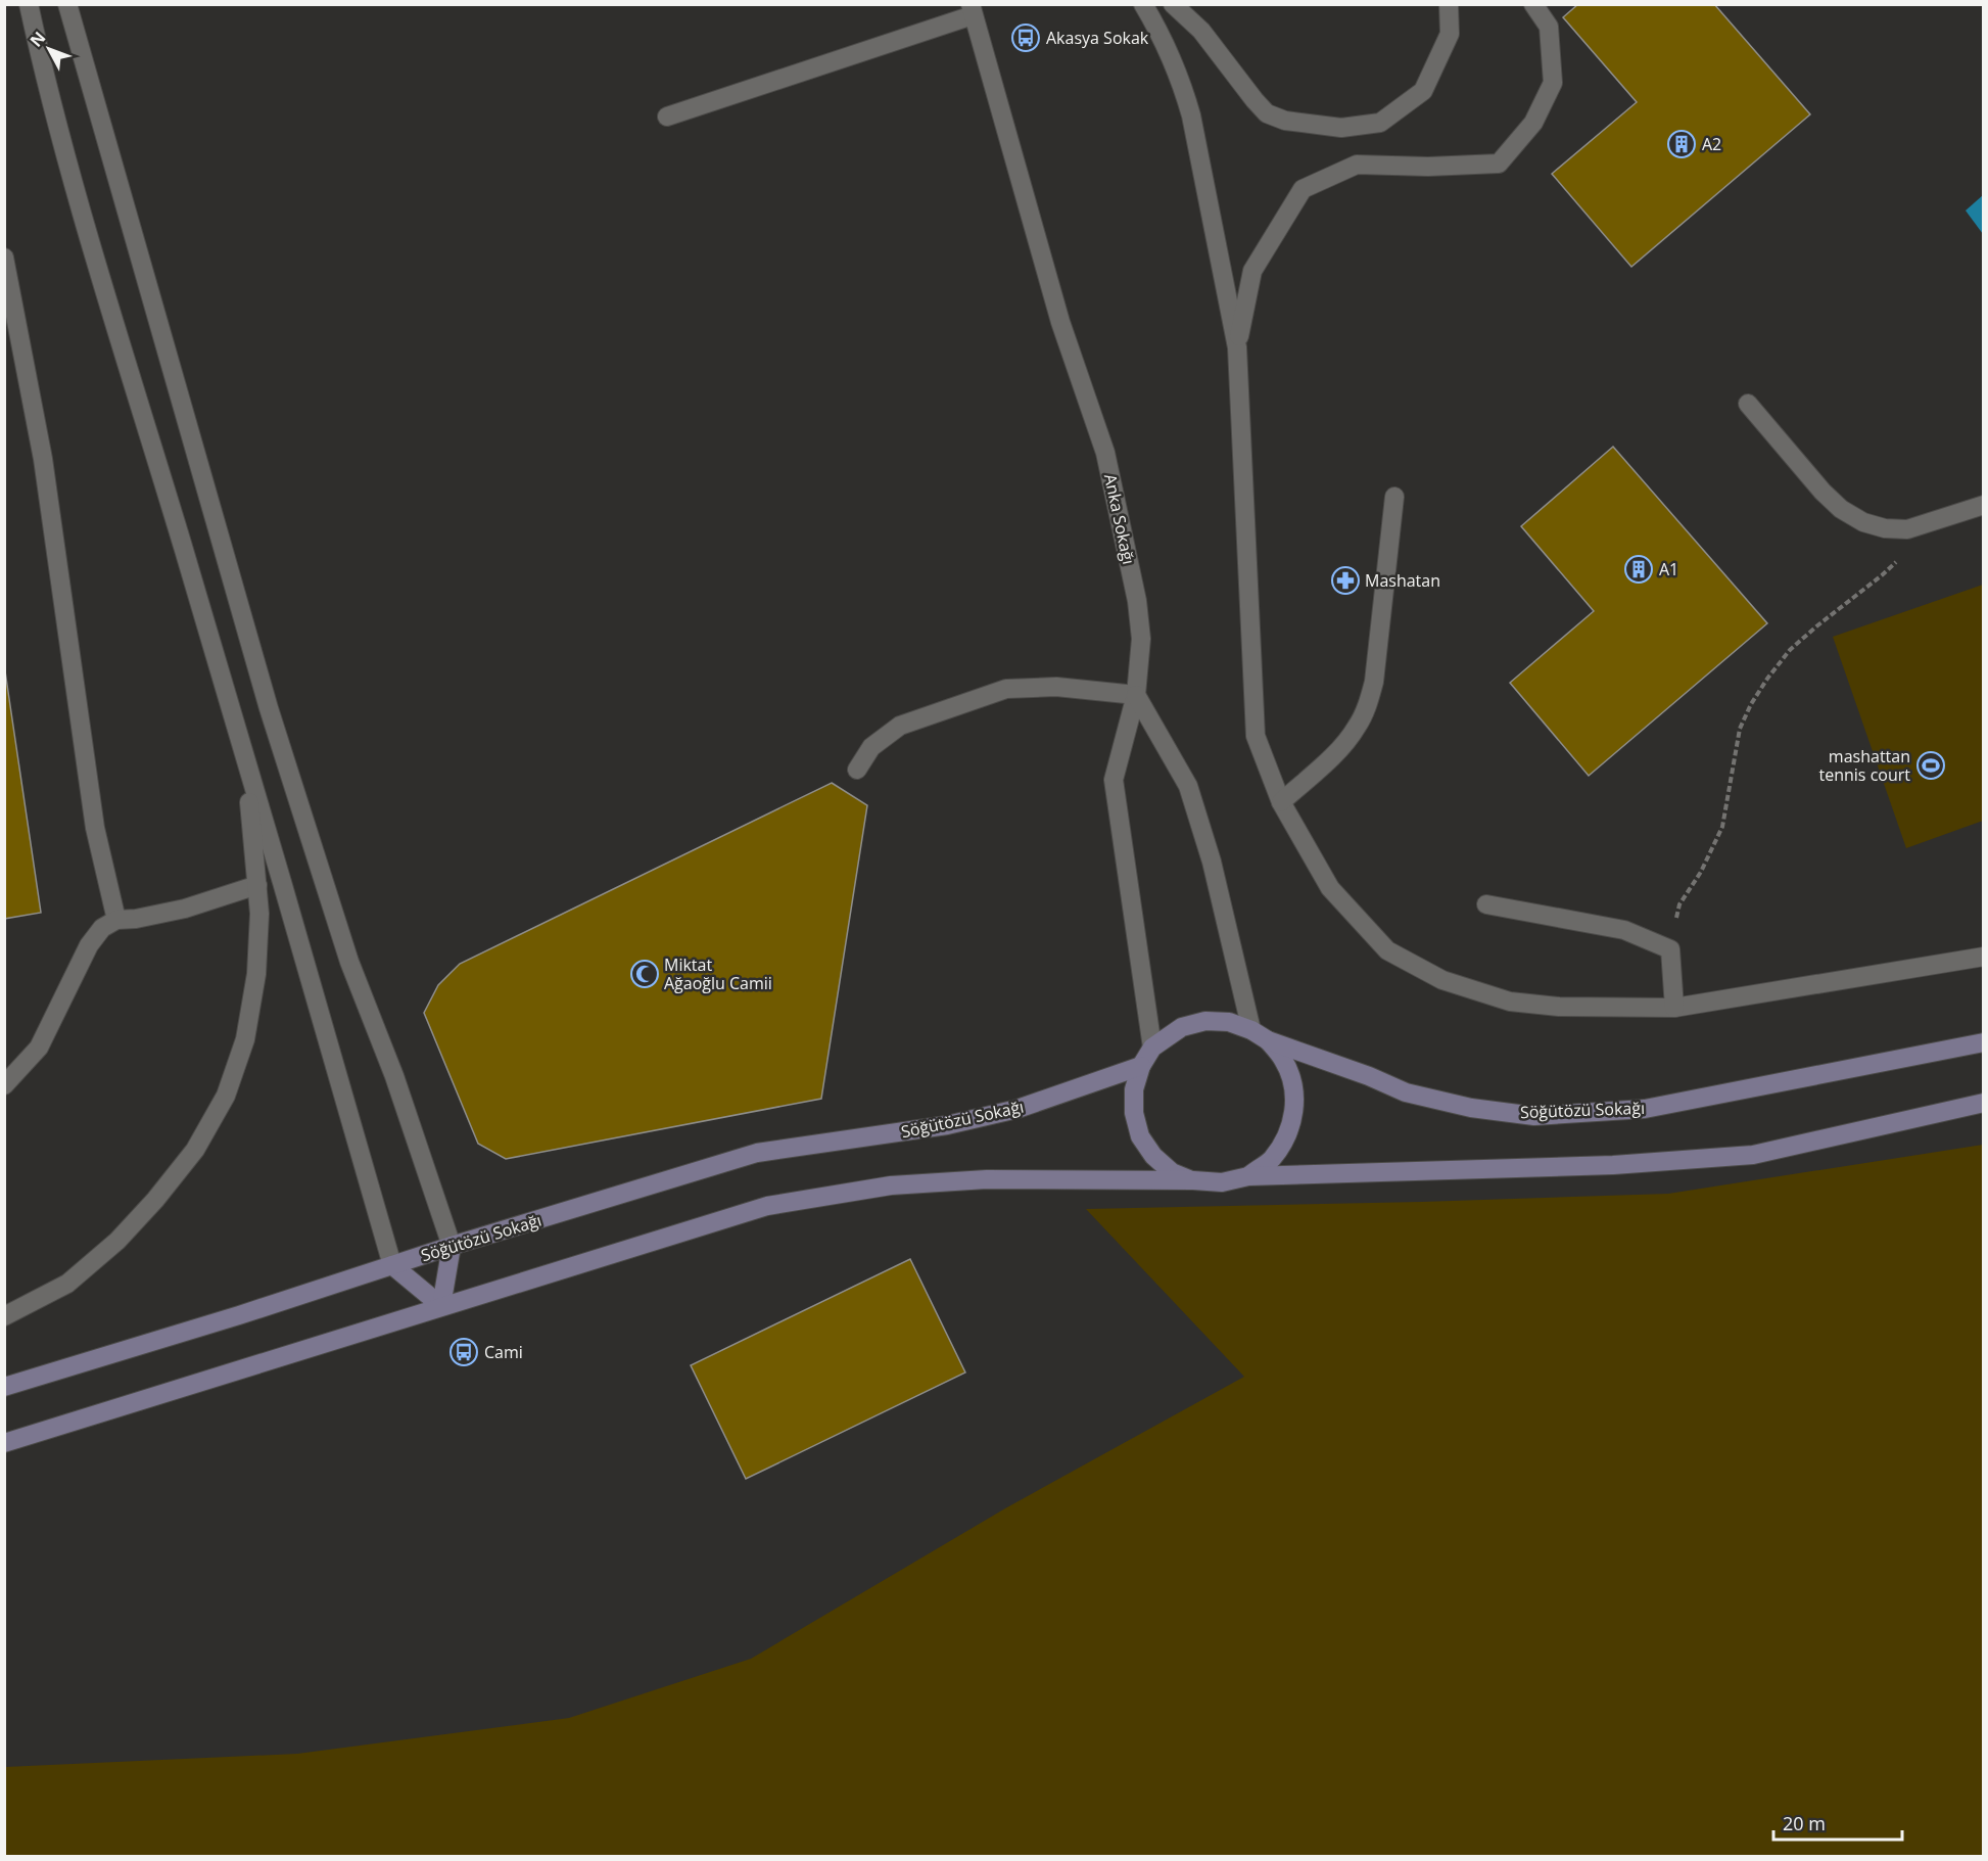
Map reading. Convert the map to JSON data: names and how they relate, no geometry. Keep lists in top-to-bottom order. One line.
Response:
{"streets":{"street":["Anka Sokağı","Söğütözü Sokağı"]},"crossings":[["Anka Sokağı","Söğütözü Sokağı"]],"places":{"bus stop":["Akasya Sokak","Cami"],"building":["A2","A1"],"pharmacy":["Mashatan"],"sports":["mashattan tennis court"],"mosque":["Miktat Ağaoğlu Camii"]},"scale_bar":"20 m","north":"top left"}
